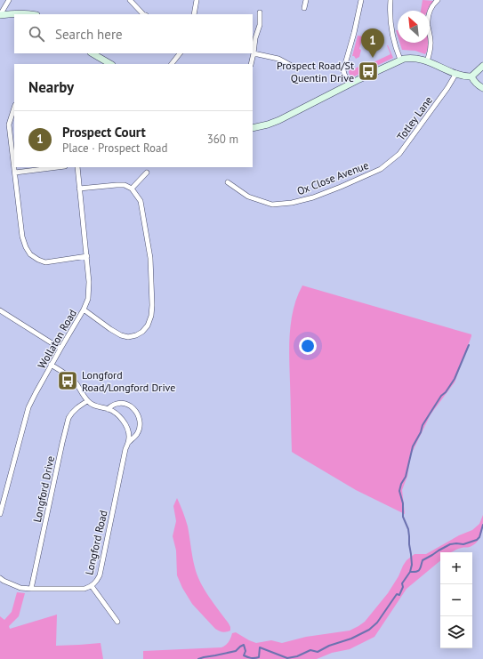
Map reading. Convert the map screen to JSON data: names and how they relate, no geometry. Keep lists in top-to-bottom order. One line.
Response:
{"streets":{"street":["Totley Lane","Ox Close Avenue","Wollaton Road","Longford Drive","Longford Road"]},"crossings":[["Totley Lane","Ox Close Avenue"],["Longford Drive","Longford Road"]],"places":{"bus stop":["Prospect Road/St Quentin Drive","Longford Road/Longford Drive"]},"north":"top left","page":{"search":"Search here","pins":"1","heading":"Nearby","list":[{"mark":"1","name":"Prospect Court","note":"Place · Prospect Road","value":"360 m"}],"map_buttons":["+","−"]}}
